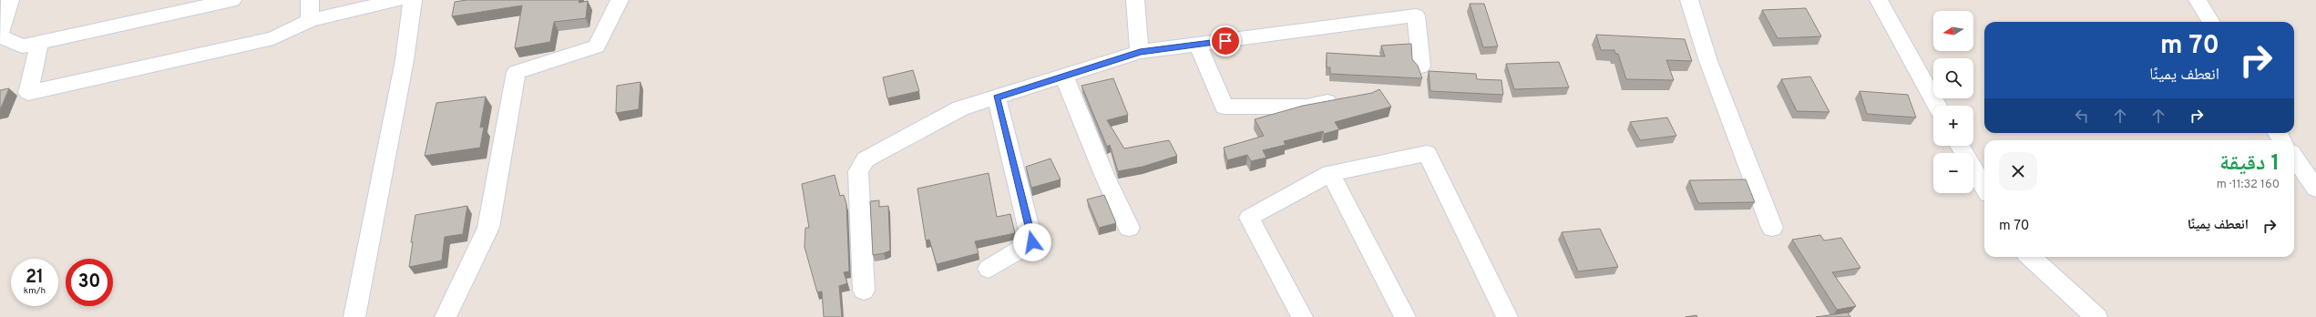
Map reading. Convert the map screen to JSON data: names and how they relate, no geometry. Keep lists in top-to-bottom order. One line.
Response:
{"north":"left","page":{"map_buttons":["+","−"],"turn":["70 m","انعطف يمينًا"],"heading":["1 دقيقة","160 m · 11:32"],"list":[{"name":"انعطف يمينًا","value":"70 m"}],"speed":"21 km/h","limit":"30"}}
